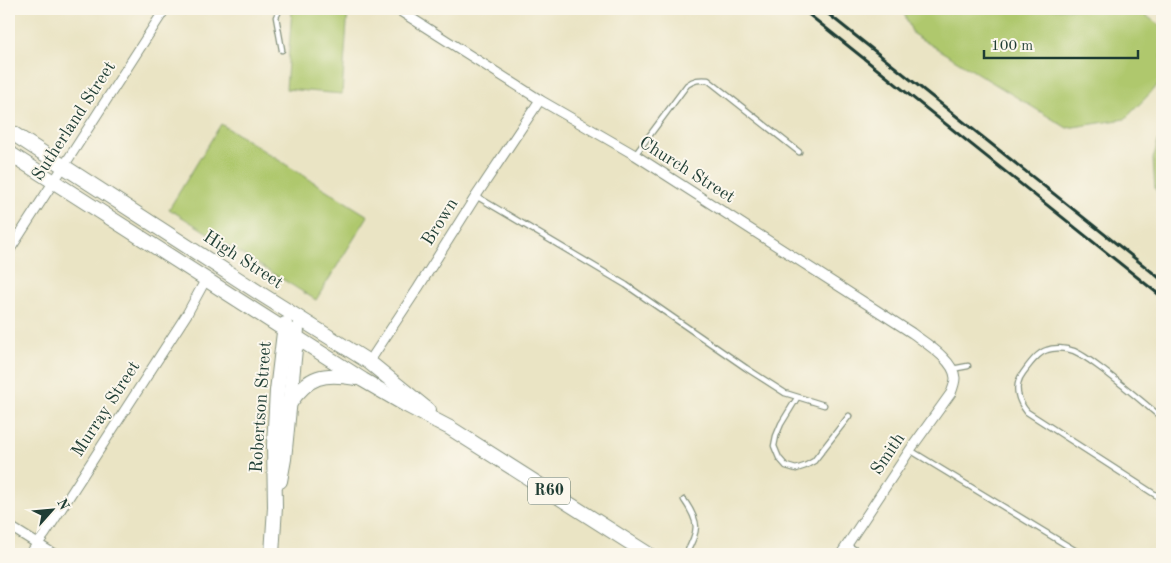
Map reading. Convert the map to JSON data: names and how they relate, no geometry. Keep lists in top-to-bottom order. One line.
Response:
{"streets":{"main road":["High Street","Robertson Street","R60"],"street":["Sutherland Street","Church Street","Brown","Murray Street","Smith"]},"crossings":[["Sutherland Street","High Street"],["Church Street","Brown"],["Church Street","Smith"],["Brown","High Street"],["High Street","Robertson Street"],["High Street","Murray Street"]],"scale_bar":"100 m","north":"top right"}
